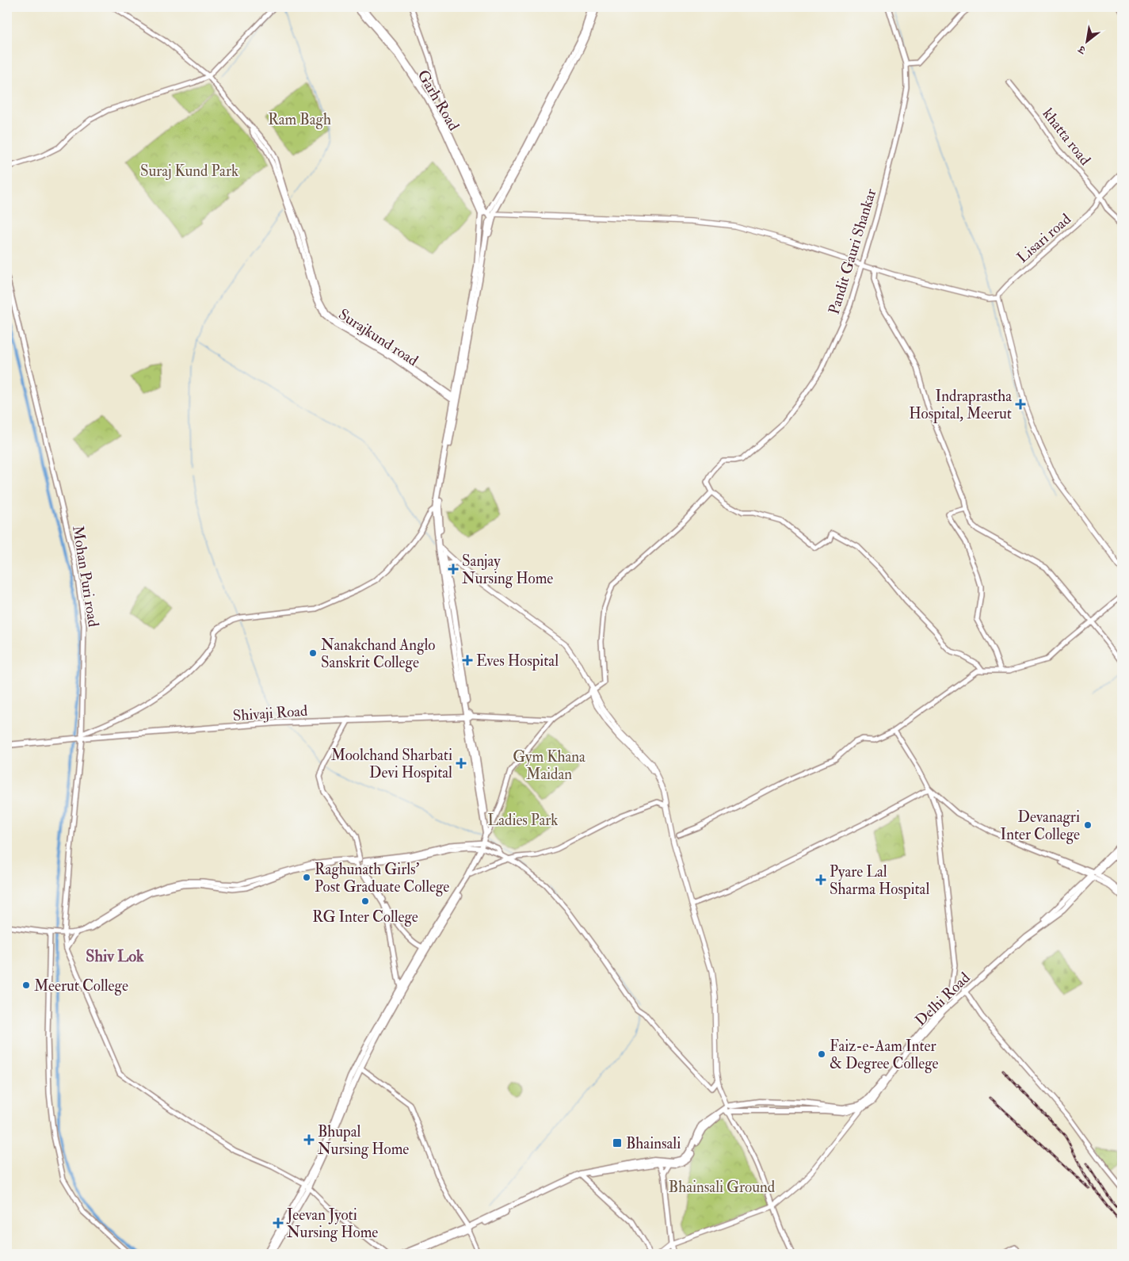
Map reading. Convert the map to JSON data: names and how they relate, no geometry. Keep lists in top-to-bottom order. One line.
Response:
{"streets":{"main road":["Garh Road","Shivaji Road","Delhi Road"],"street":["khatta road","Lisari road","Pandit Gauri Shankar","Surajkund road","Mohan Puri road"]},"crossings":[["khatta road","Lisari road"],["Mohan Puri road","Shivaji Road"]],"districts":["Shiv Lok"],"parks":["Ram Bagh","Suraj Kund Park","Gym Khana Maidan","Ladies Park","Bhainsali Ground"],"places":{"health":["Indraprastha Hospital, Meerut","Sanjay Nursing Home","Eves Hospital","Moolchand Sharbati Devi Hospital","Pyare Lal Sharma Hospital","Bhupal Nursing Home","Jeevan Jyoti Nursing Home"],"other":["Nanakchand Anglo Sanskrit College","Devanagri Inter College","Raghunath Girls' Post Graduate College","RG Inter College","Meerut College","Faiz-e-Aam Inter & Degree College"],"transit":["Bhainsali"]},"north":"bottom left"}
